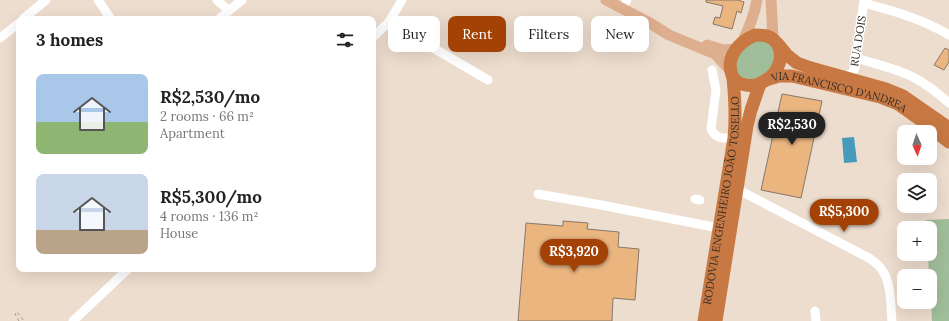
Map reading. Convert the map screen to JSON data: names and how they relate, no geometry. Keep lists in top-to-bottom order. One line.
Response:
{"streets":{"highway":["VIA FRANCISCO D'ANDREA","RODOVIA ENGENHEIRO JOÃO TOSELLO"],"street":["RUA DOIS"]},"crossings":[["RUA DOIS","VIA FRANCISCO D'ANDREA"],["VIA FRANCISCO D'ANDREA","RODOVIA ENGENHEIRO JOÃO TOSELLO"]],"north":"bottom","page":{"chip":["Buy","Rent","Filters","New"],"heading":"3 homes","list":[{"name":"R$2,530/mo","note":"2 rooms · 66 m² · Apartment"},{"name":"R$5,300/mo","note":"4 rooms · 136 m² · House"}],"price":["R$2,530","R$5,300","R$3,920"],"map_buttons":["+","−"]}}
